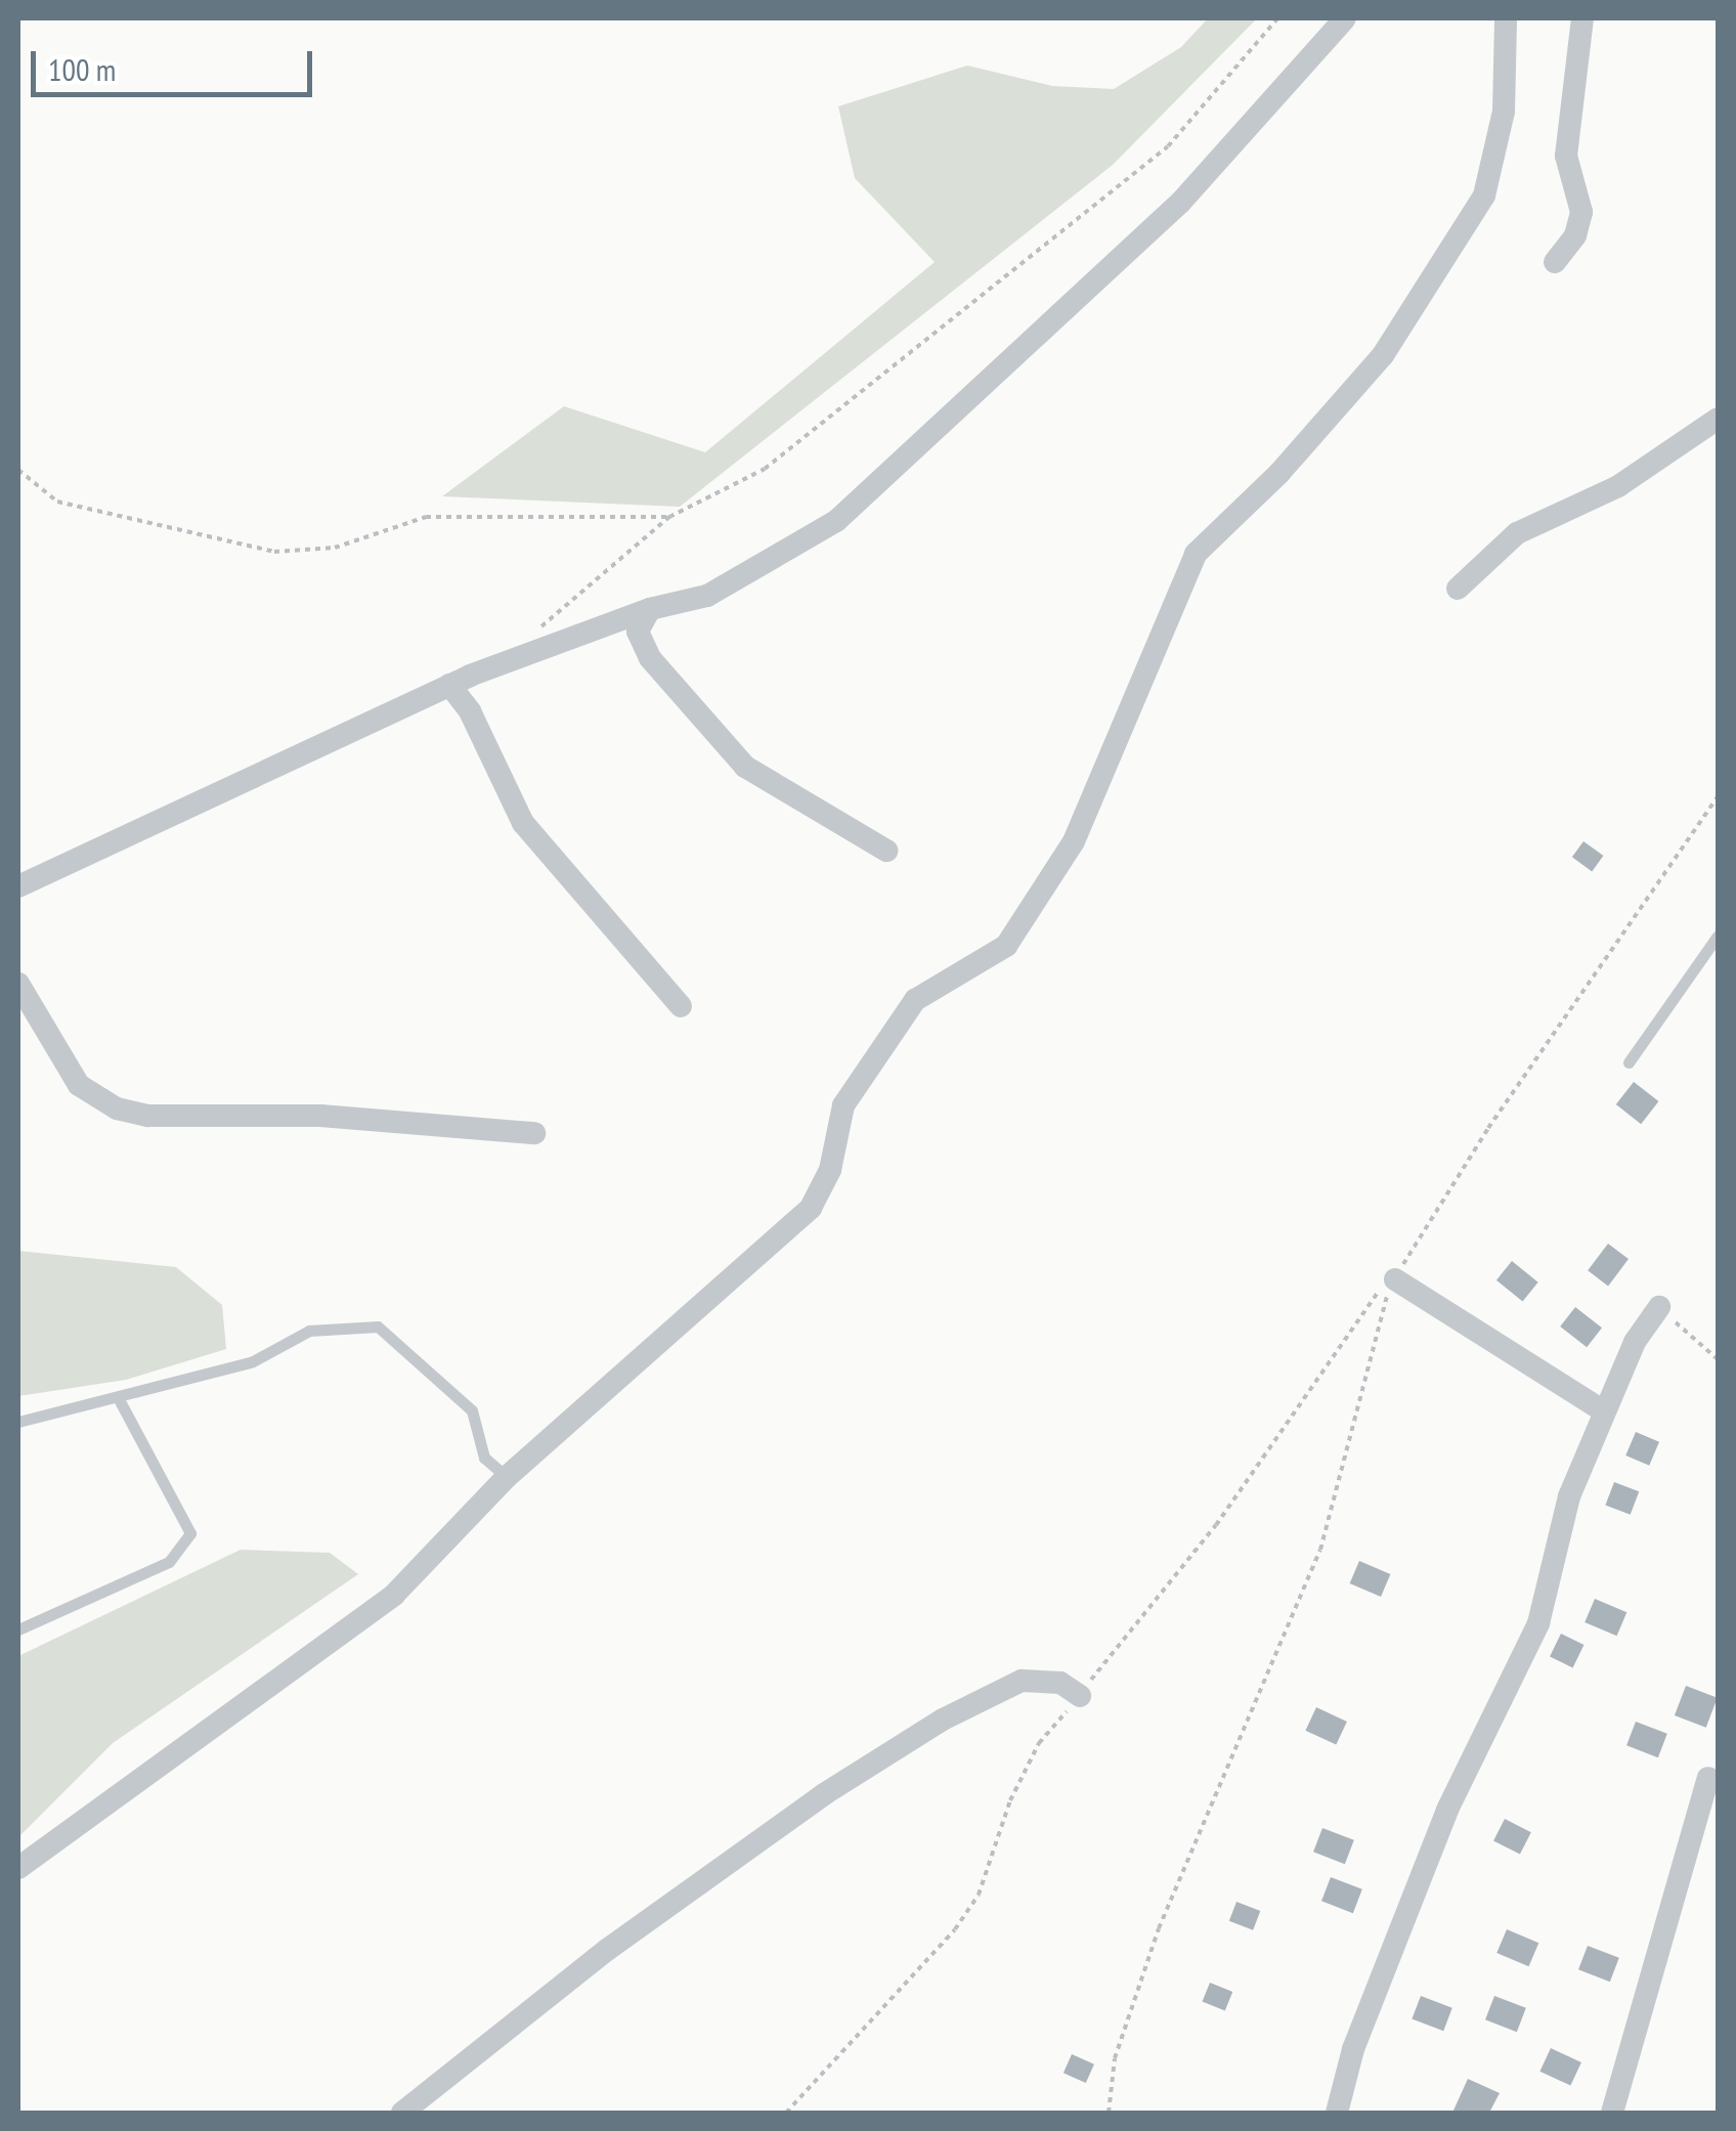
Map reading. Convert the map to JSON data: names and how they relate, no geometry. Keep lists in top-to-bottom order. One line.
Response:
{"scale_bar":"100 m"}
